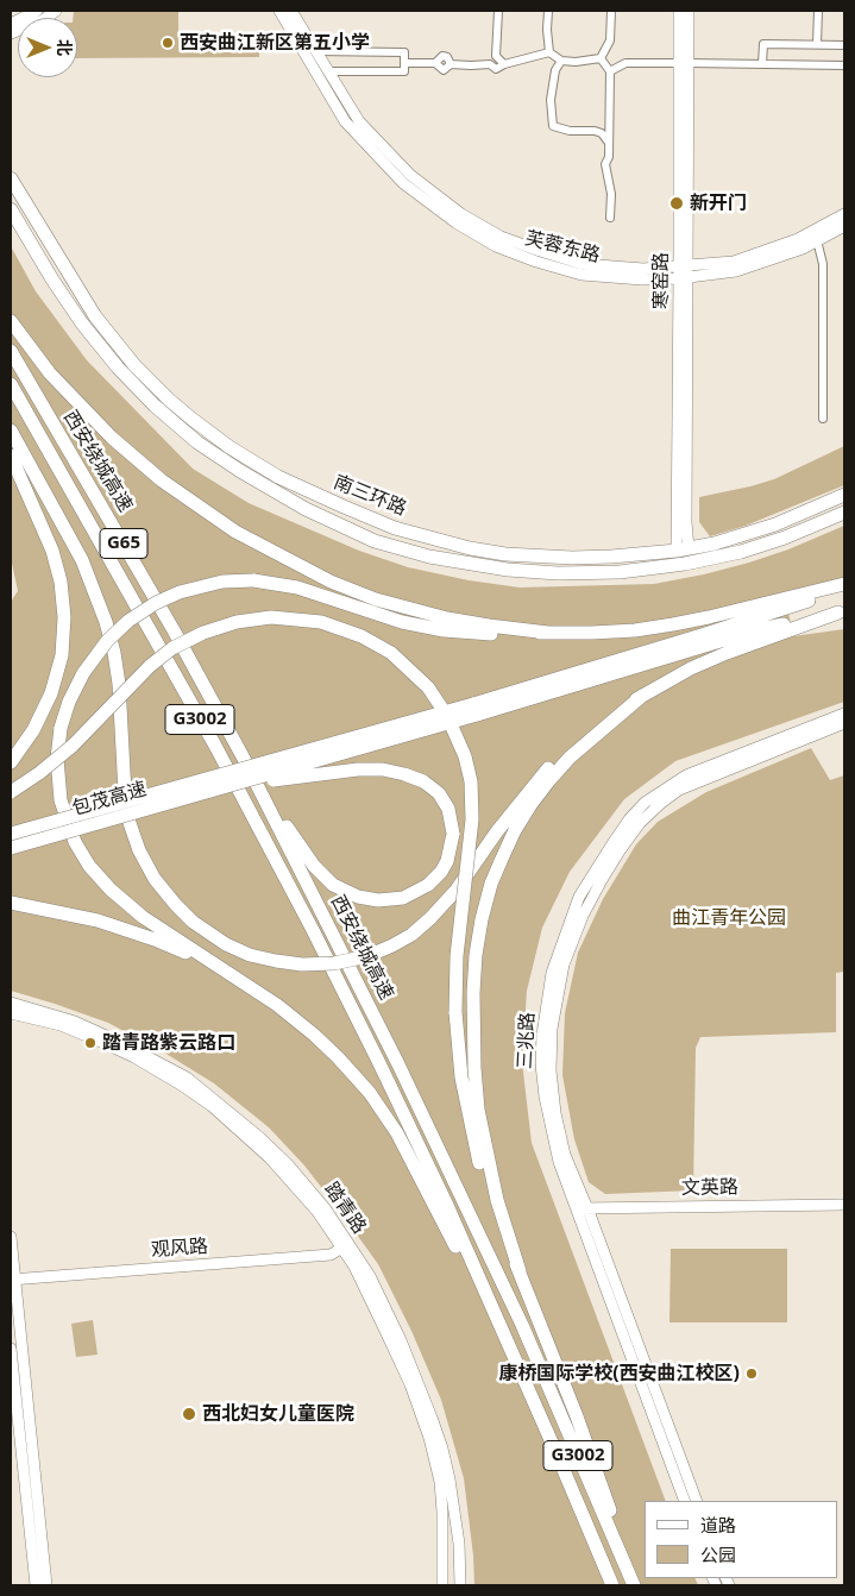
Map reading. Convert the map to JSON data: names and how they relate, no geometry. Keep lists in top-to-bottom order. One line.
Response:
{"streets":{"highway":["西安绕城高速","南三环路","G65","G3002","包茂高速"],"street":["芙蓉东路","寒窑路","三兆路","文英路","踏青路","观风路"]},"crossings":[["芙蓉东路","寒窑路"],["寒窑路","南三环路"],["西安绕城高速","G65"],["G65","包茂高速"],["三兆路","文英路"],["踏青路","观风路"]],"parks":["曲江青年公园"],"places":["西安曲江新区第五小学","新开门","踏青路紫云路口","康桥国际学校(西安曲江校区)","西北妇女儿童医院"],"legend":["道路","公园"],"north":"right"}
